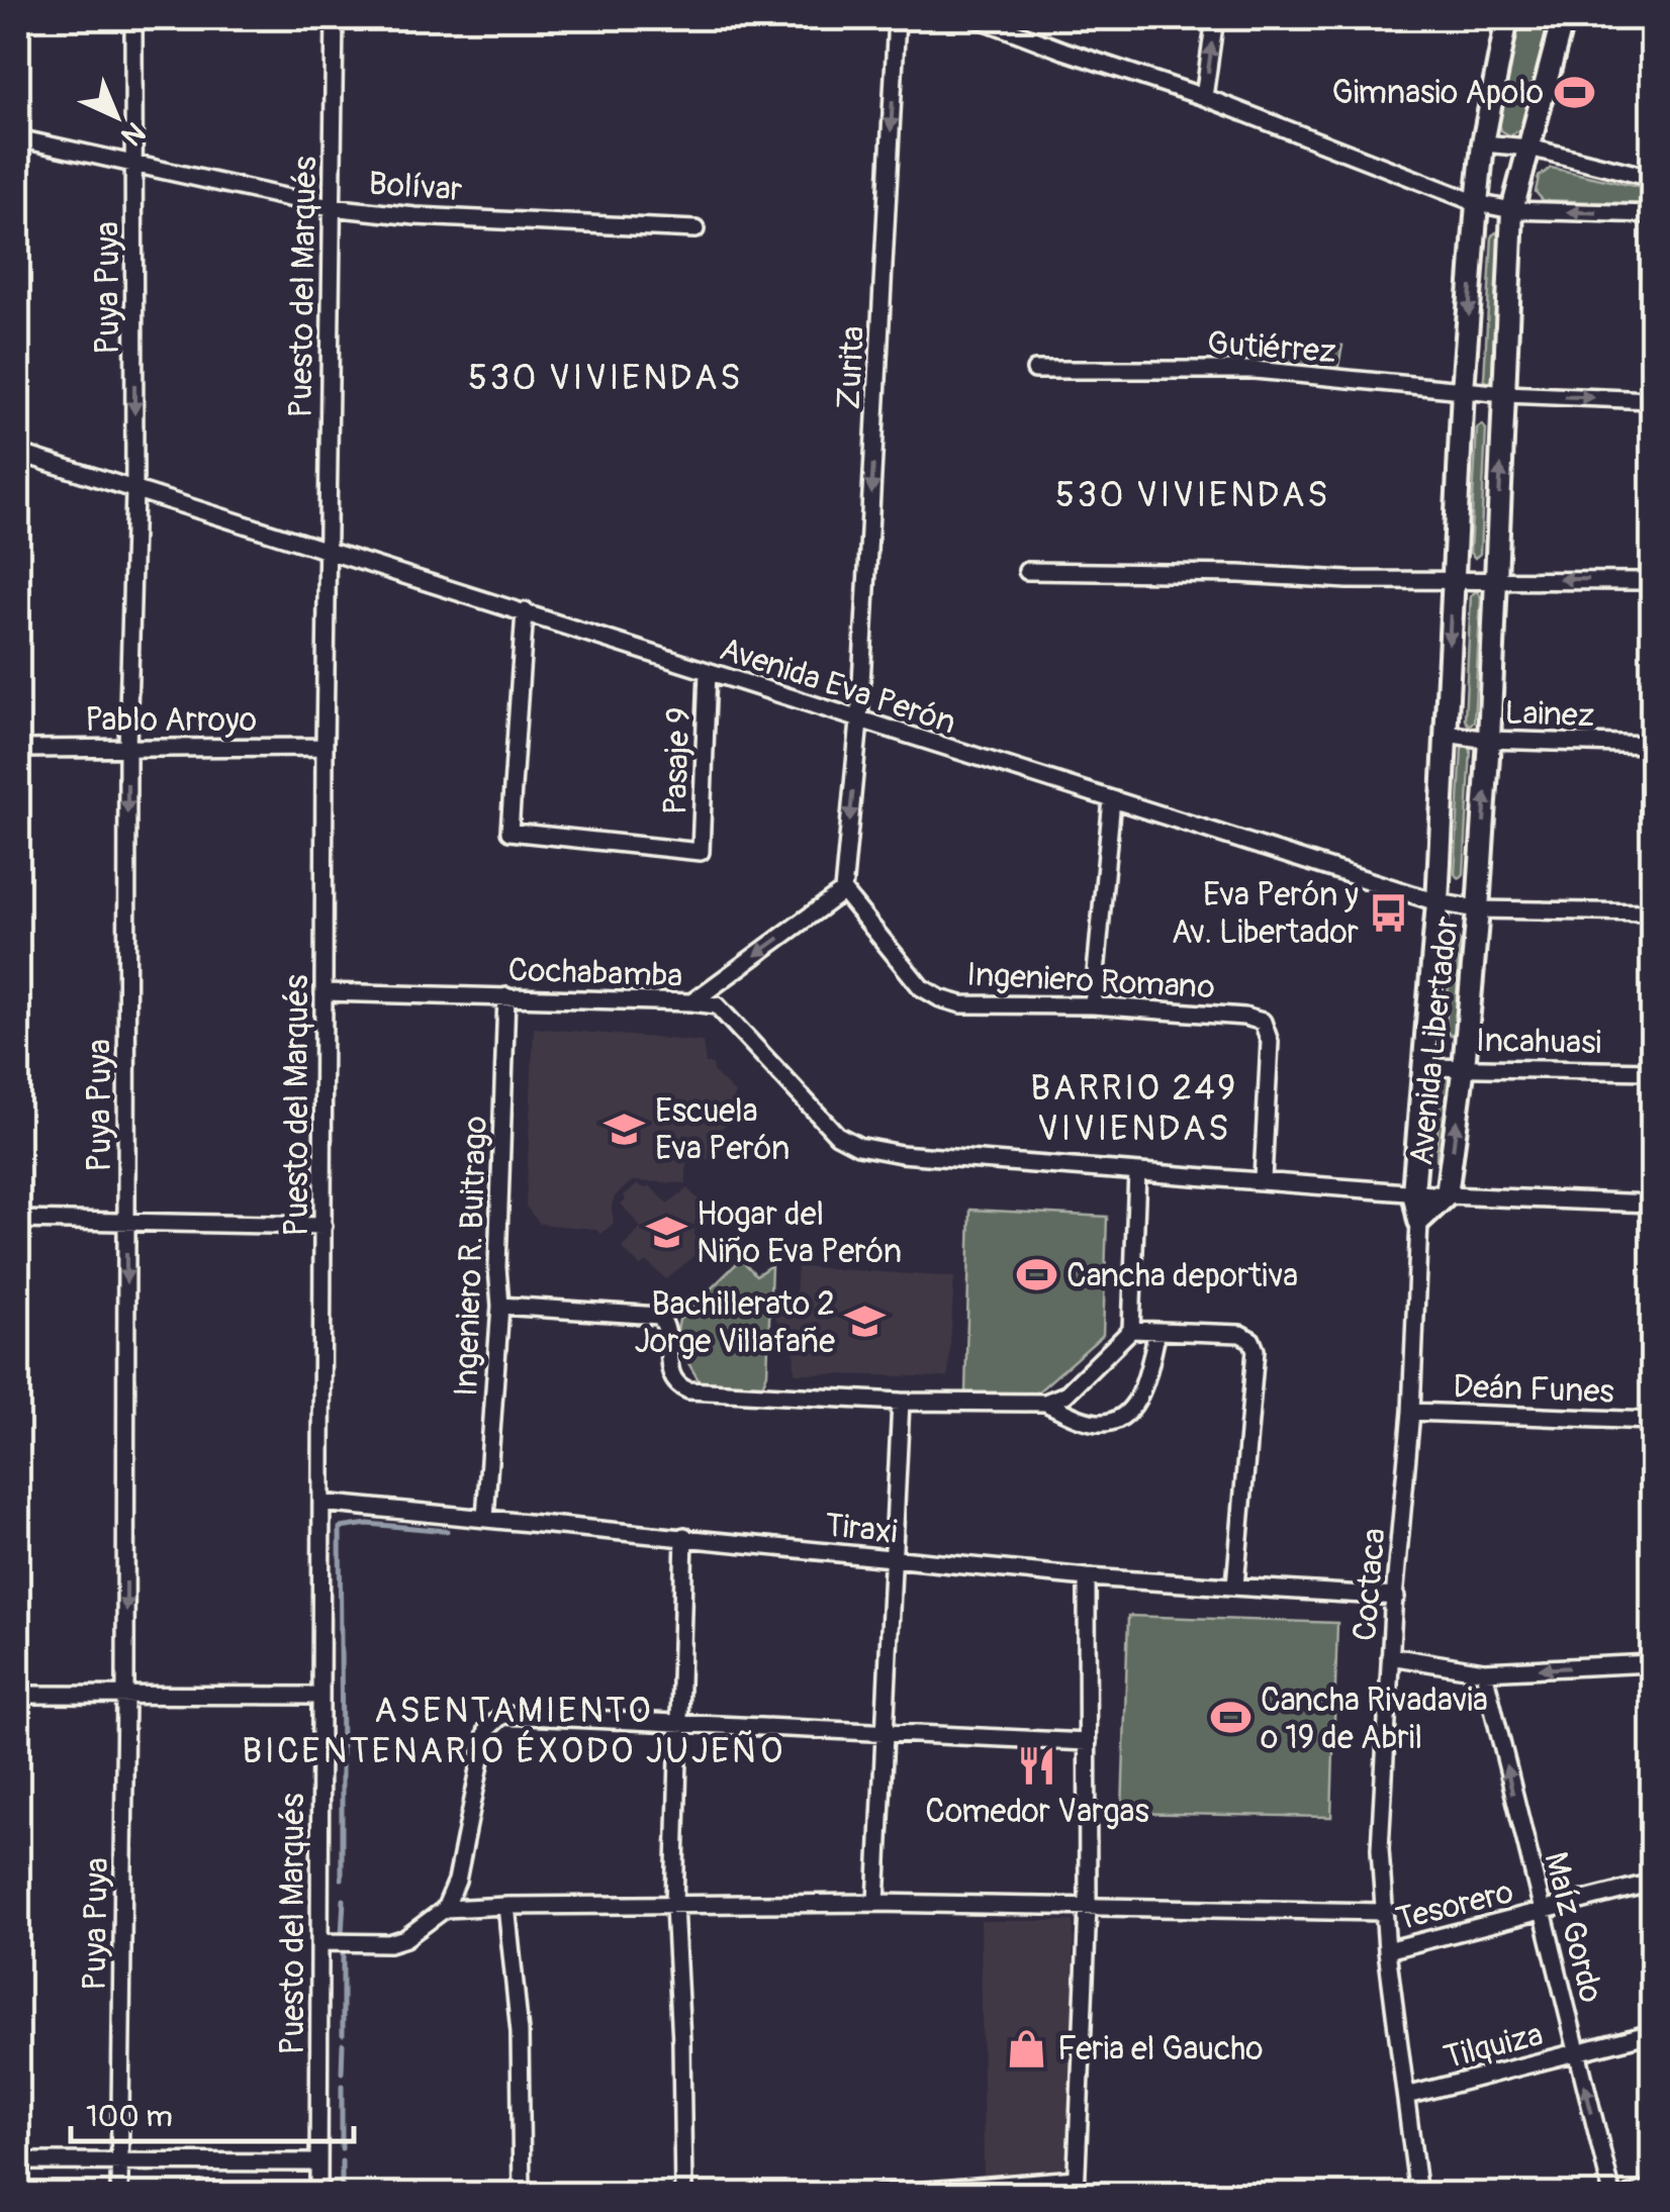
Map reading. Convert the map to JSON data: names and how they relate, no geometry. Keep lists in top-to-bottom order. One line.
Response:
{"streets":{"street":["Bolívar","Puesto del Marqués","Puya Puya","Gutiérrez","Zurita","Avenida Eva Perón","Lainez","Pablo Arroyo","Pasaje 9","Cochabamba","Ingeniero Romano","Avenida Libertador","Incahuasi","Ingeniero R. Buitrago","Deán Funes","Tiraxi","Coctaca","Tesorero","Maíz Gordo","Tilquiza"]},"crossings":[["Bolívar","Puesto del Marqués"],["Bolívar","Puya Puya"],["Puesto del Marqués","Avenida Eva Perón"],["Puesto del Marqués","Pablo Arroyo"],["Puesto del Marqués","Cochabamba"],["Puesto del Marqués","Tiraxi"],["Puya Puya","Avenida Eva Perón"],["Puya Puya","Pablo Arroyo"],["Gutiérrez","Avenida Libertador"],["Zurita","Avenida Eva Perón"],["Zurita","Ingeniero Romano"],["Avenida Eva Perón","Pasaje 9"],["Avenida Eva Perón","Avenida Libertador"],["Lainez","Avenida Libertador"],["Cochabamba","Ingeniero Romano"],["Cochabamba","Avenida Libertador"],["Cochabamba","Ingeniero R. Buitrago"],["Avenida Libertador","Incahuasi"],["Avenida Libertador","Coctaca"],["Ingeniero R. Buitrago","Tiraxi"],["Deán Funes","Coctaca"],["Tiraxi","Coctaca"],["Coctaca","Tesorero"],["Coctaca","Tilquiza"],["Tesorero","Maíz Gordo"],["Maíz Gordo","Tilquiza"]],"one_way":["Puya Puya","Zurita","Maíz Gordo"],"districts":["530 VIVIENDAS","530 VIVIENDAS","BARRIO 249 VIVIENDAS","ASENTAMIENTO BICENTENARIO ÉXODO JUJEÑO"],"places":{"sports":["Gimnasio Apolo","Cancha deportiva","Cancha Rivadavia o 19 de Abril"],"bus stop":["Eva Perón y Av. Libertador"],"school or university":["Escuela Eva Perón","Hogar del Niño Eva Perón","Bachillerato 2 Jorge Villafañe"],"restaurant":["Comedor Vargas"],"shop":["Feria el Gaucho"]},"scale_bar":"100 m","north":"bottom right"}
